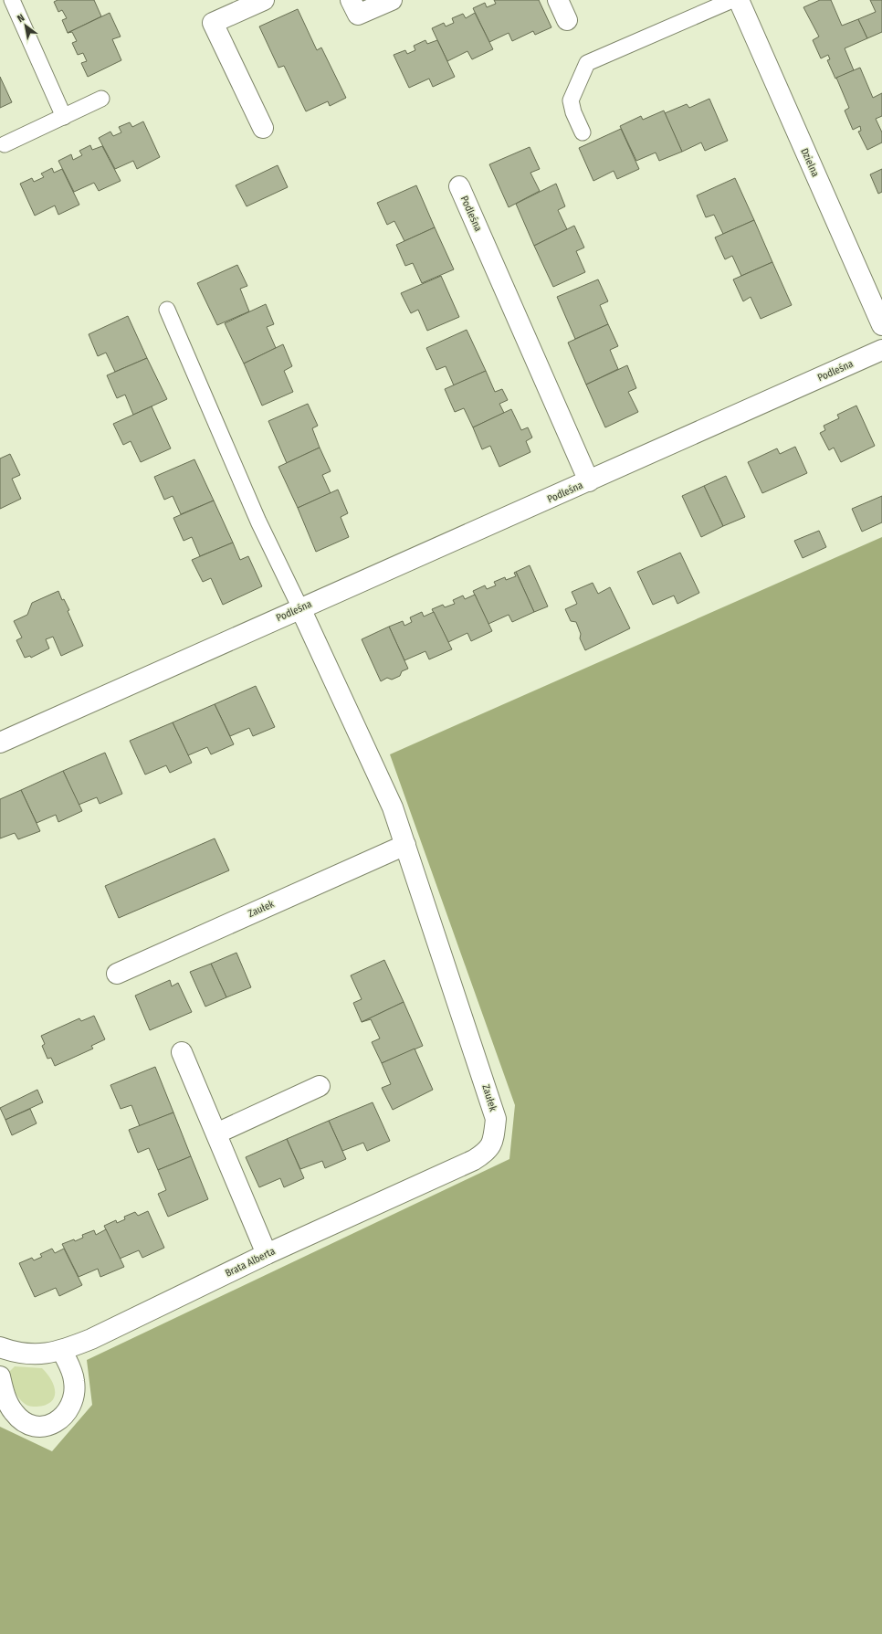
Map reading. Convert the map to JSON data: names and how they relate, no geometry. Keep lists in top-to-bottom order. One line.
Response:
{"streets":{"street":["Dzielna","Podleśna","Zaułek","Brata Alberta"]},"crossings":[["Podleśna","Zaułek"],["Zaułek","Brata Alberta"]],"north":"top left"}
